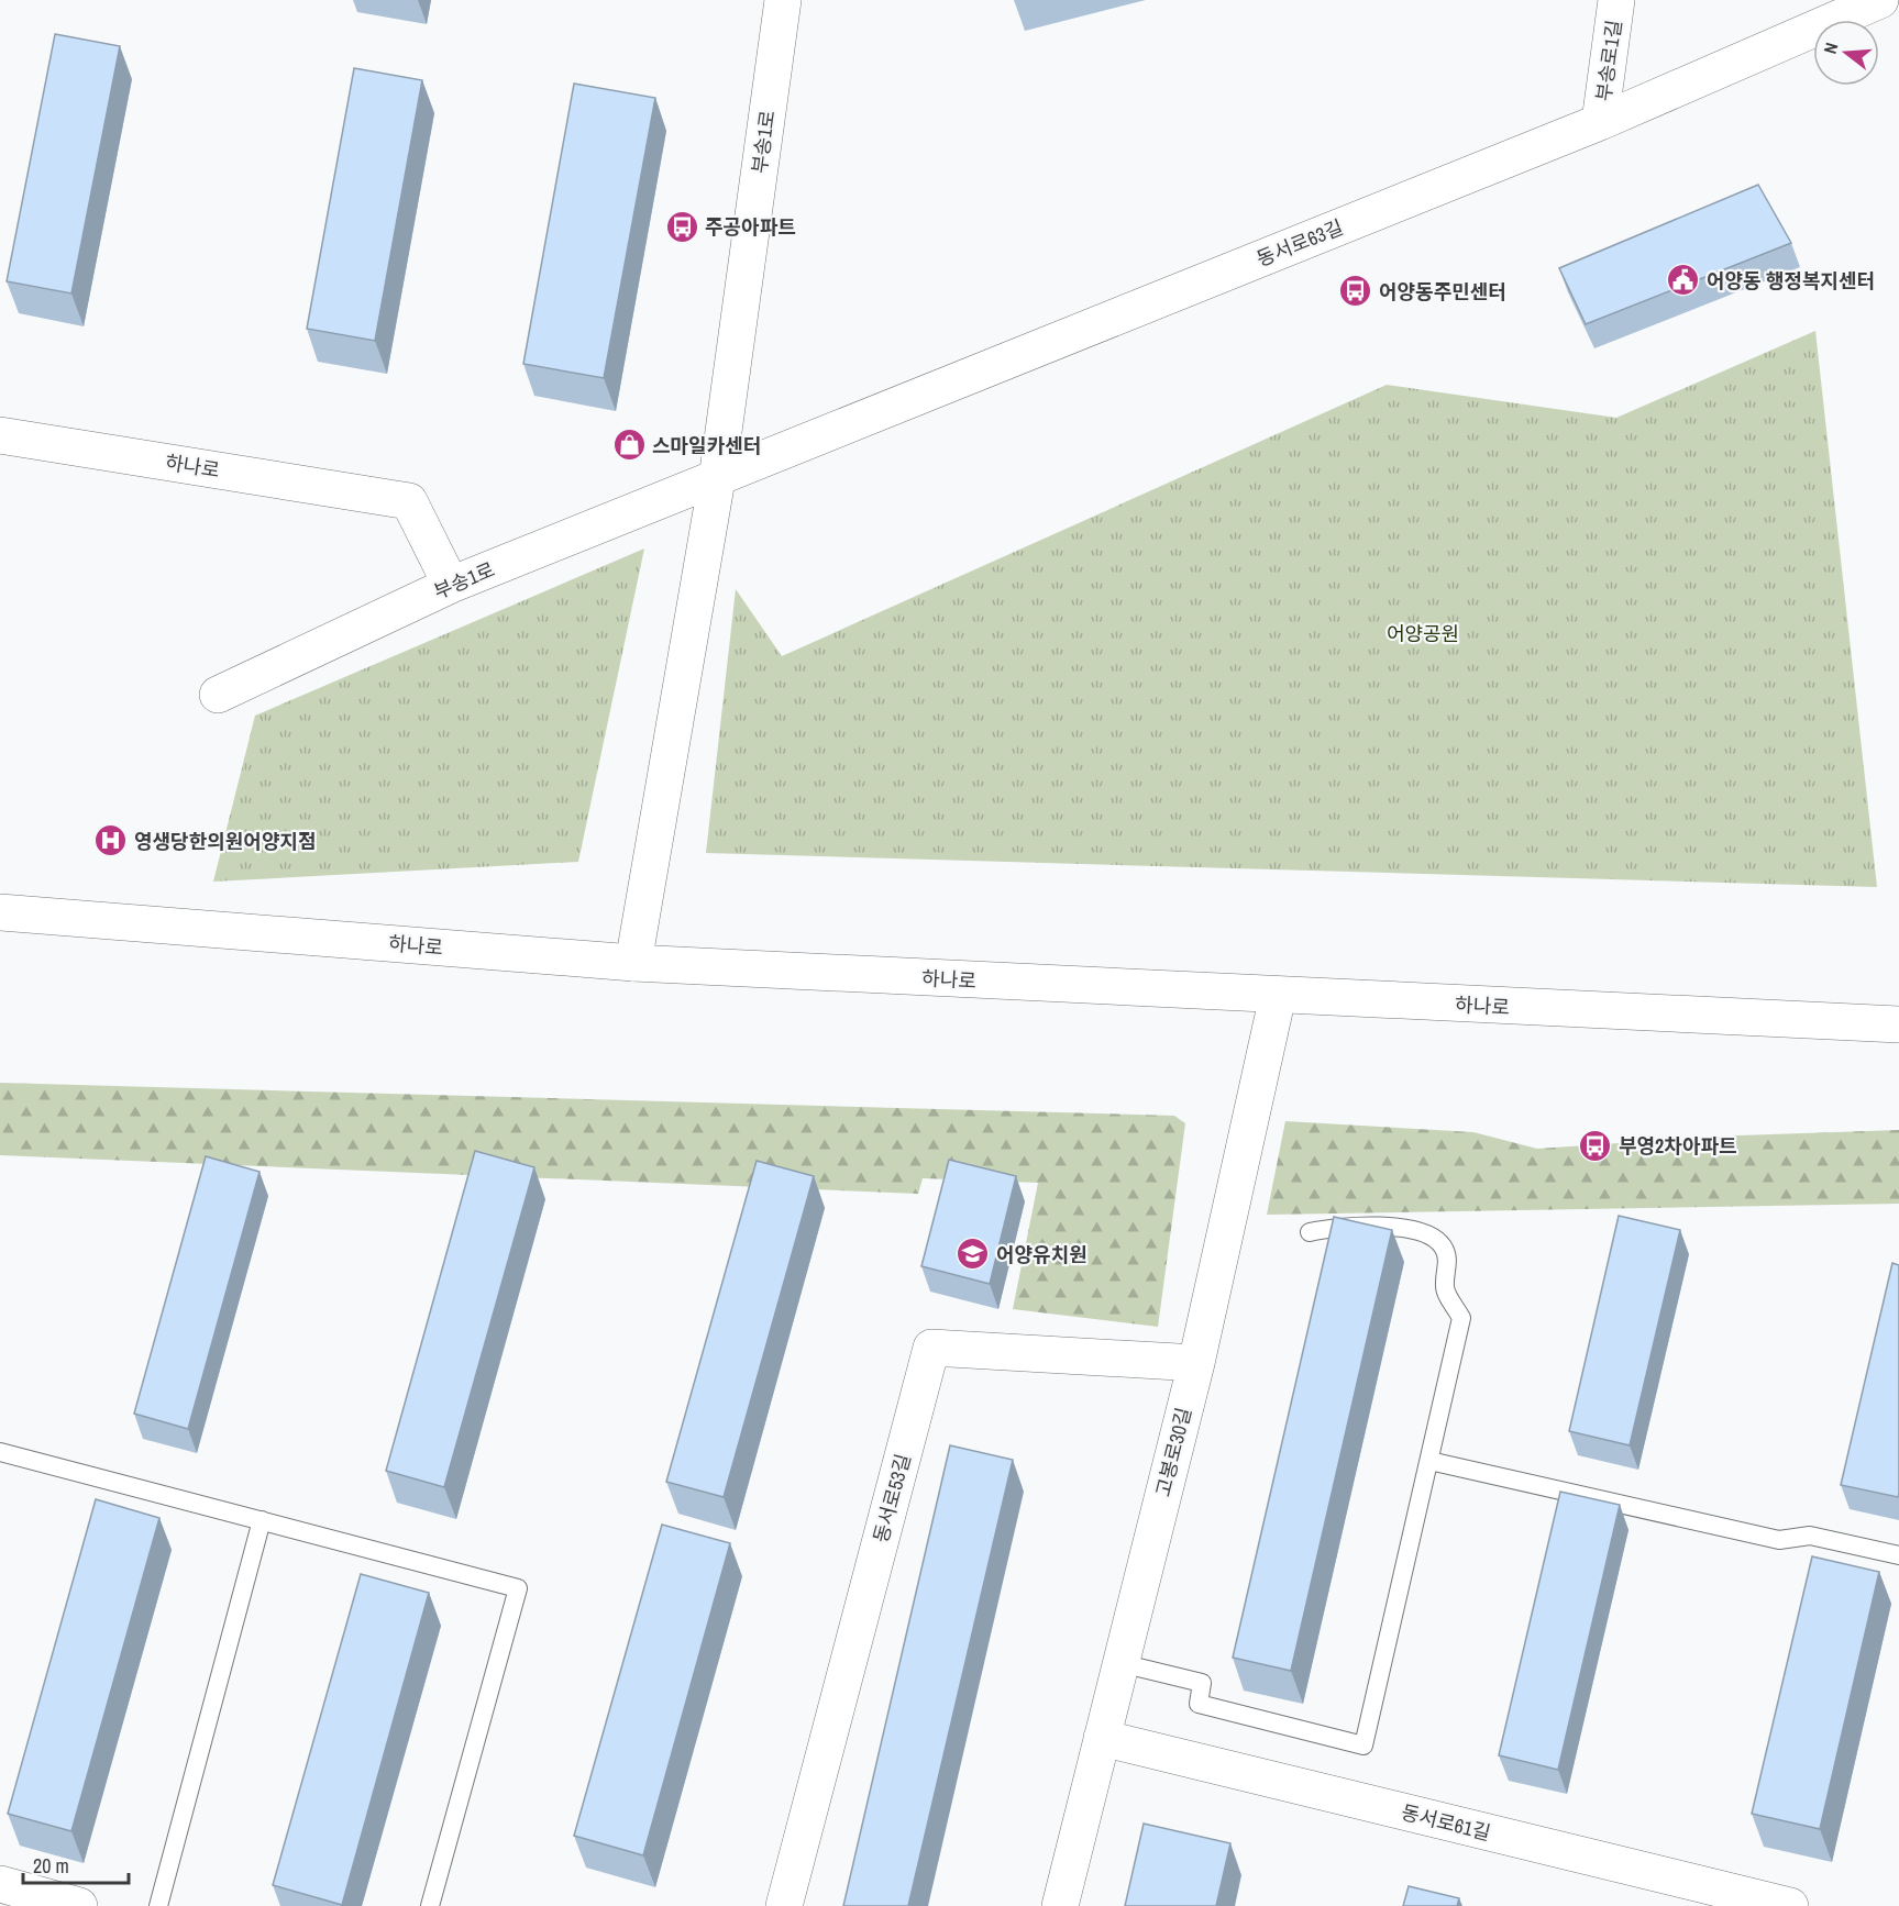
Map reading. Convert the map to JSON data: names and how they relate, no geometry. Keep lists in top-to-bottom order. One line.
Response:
{"streets":{"street":["부송로1길","부송1로","동서로63길","하나로","고봉로30길","동서로53길","동서로61길"]},"crossings":[["부송로1길","동서로63길"],["부송1로","동서로63길"],["부송1로","하나로"],["하나로","고봉로30길"],["고봉로30길","동서로53길"],["고봉로30길","동서로61길"]],"parks":["어양공원"],"places":{"bus stop":["주공아파트","어양동주민센터","부영2차아파트"],"public building":["어양동 행정복지센터"],"shop":["스마일카센터"],"hospital":["영생당한의원어양지점"],"school or university":["어양유치원"]},"scale_bar":"20 m","north":"left"}
